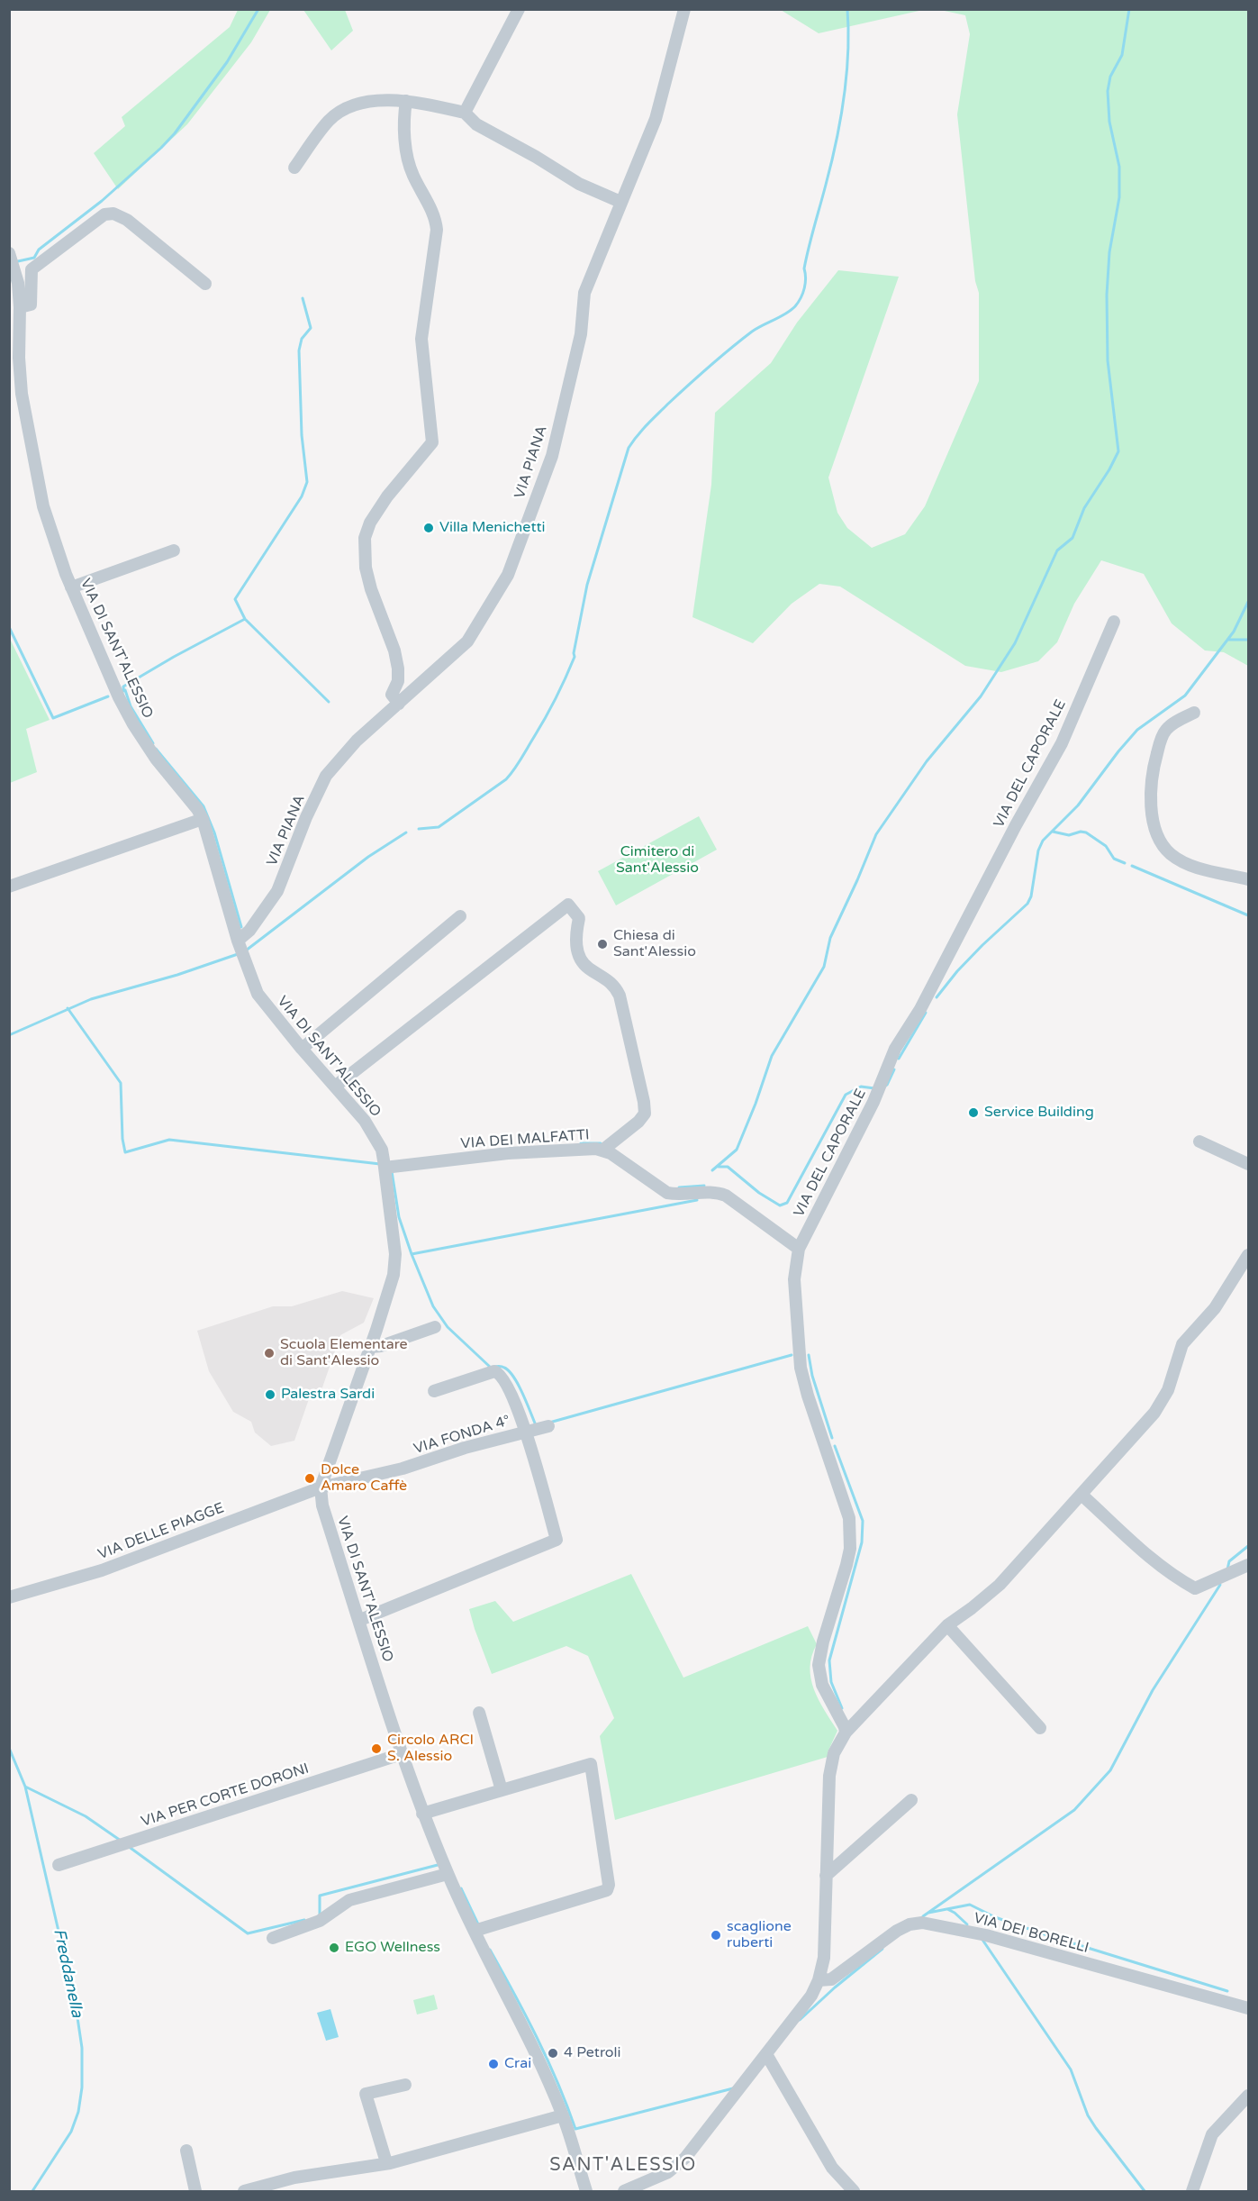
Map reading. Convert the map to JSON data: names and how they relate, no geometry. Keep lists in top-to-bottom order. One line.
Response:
{"streets":{"street":["VIA PIANA","VIA DI SANT'ALESSIO","VIA DEL CAPORALE","VIA DEI MALFATTI","VIA FONDA 4°","VIA DELLE PIAGGE","VIA PER CORTE DORONI","VIA DEI BORELLI"]},"crossings":[["VIA PIANA","VIA DI SANT'ALESSIO"],["VIA DI SANT'ALESSIO","VIA DEI MALFATTI"],["VIA DI SANT'ALESSIO","VIA FONDA 4°"],["VIA DI SANT'ALESSIO","VIA DELLE PIAGGE"],["VIA DI SANT'ALESSIO","VIA PER CORTE DORONI"],["VIA DEL CAPORALE","VIA DEI MALFATTI"],["VIA FONDA 4°","VIA DELLE PIAGGE"]],"districts":["SANT'ALESSIO"],"water":["Freddanella"],"parks":["Cimitero di Sant'Alessio"],"places":["Villa Menichetti","Chiesa di Sant'Alessio","Service Building","Scuola Elementare di Sant'Alessio","Palestra Sardi","Dolce Amaro Caffè","Circolo ARCI S. Alessio","scaglione ruberti","EGO Wellness","4 Petroli","Crai"]}
